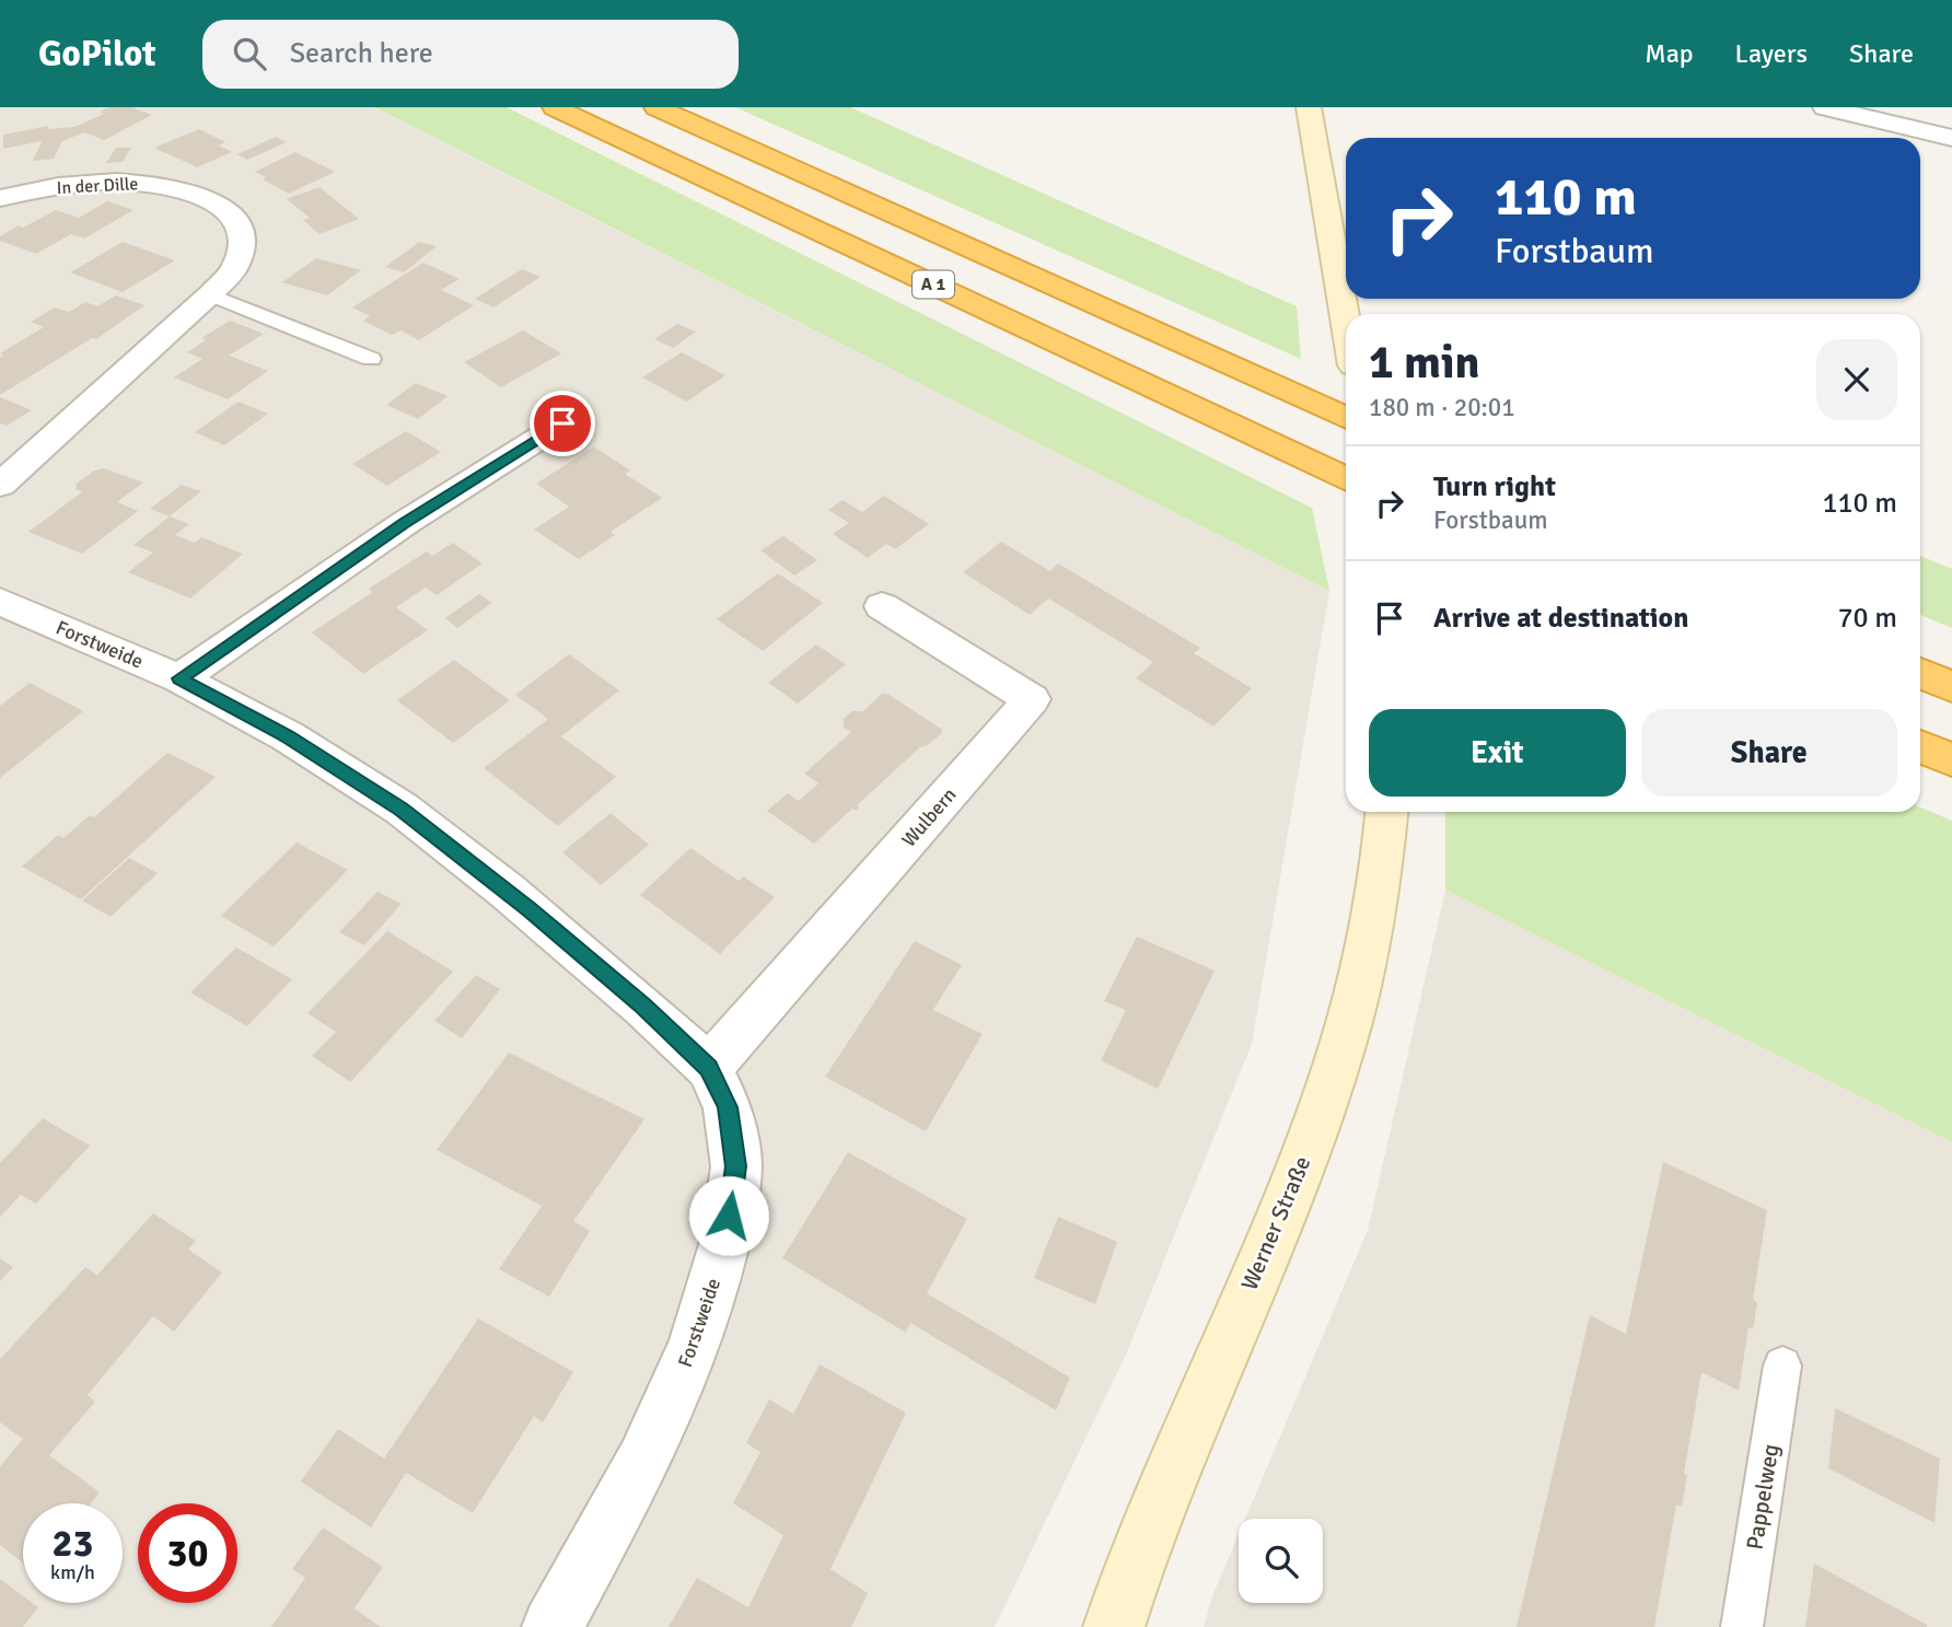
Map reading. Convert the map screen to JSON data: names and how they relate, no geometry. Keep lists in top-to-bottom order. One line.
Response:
{"streets":{"highway":["A 1"],"main road":["Werner Straße"],"street":["In der Dille","Forstweide","Wulbern"],"lane":["Pappelweg"]},"crossings":[["Forstweide","Wulbern"]],"page":{"header":"GoPilot","search":"Search here","nav":["Map","Layers","Share"],"turn":["110 m","Forstbaum"],"heading":["1 min","180 m · 20:01"],"list":[{"name":"Turn right","note":"Forstbaum","value":"110 m"},{"name":"Arrive at destination","value":"70 m"}],"buttons":["Exit","Share"],"speed":"23 km/h","limit":"30"}}
